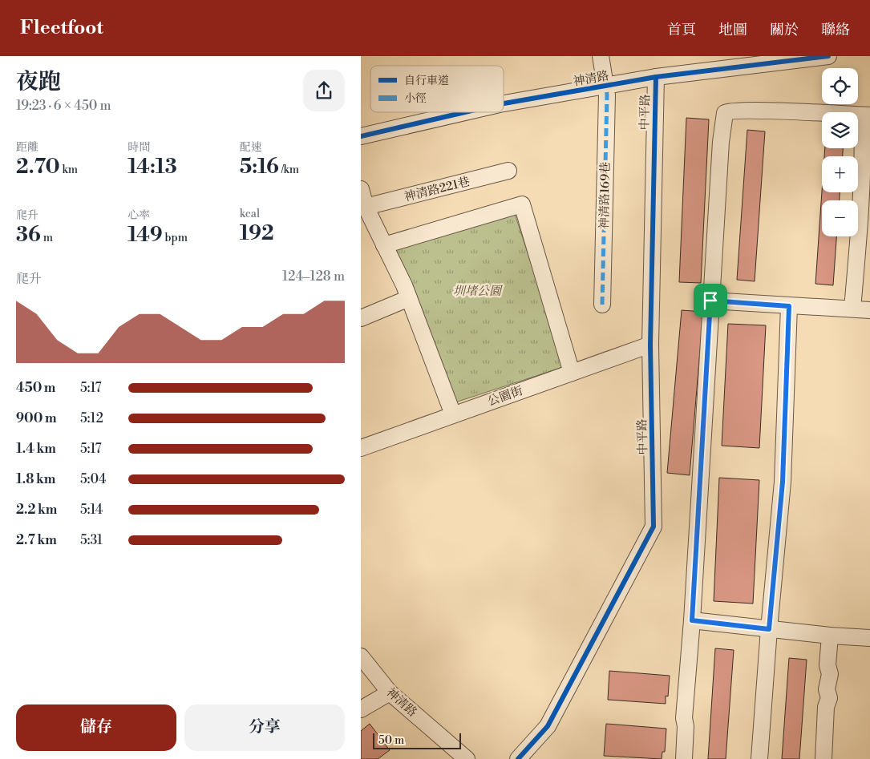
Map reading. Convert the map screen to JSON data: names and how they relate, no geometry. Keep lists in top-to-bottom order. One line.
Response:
{"streets":{"street":["神清路","中平路","神清路221巷","神清路169巷","公園街"]},"crossings":[["神清路","中平路"],["神清路","神清路169巷"],["中平路","公園街"]],"parks":["圳堵公園"],"legend":["自行車道","小徑"],"scale_bar":"50 m","page":{"header":"Fleetfoot","nav":["首頁","地圖","關於","聯絡"],"heading":["夜跑","19:23 · 6 × 450 m"],"map_buttons":["+","−"],"stats":[["距離","2.70 km"],["時間","14:13"],["配速","5:16 /km"],["爬升","36 m"],["心率","149 bpm"],["kcal","192"]],"chart":["爬升","124–128 m"],"list":[{"name":"450 m","note":"5:17"},{"name":"900 m","note":"5:12"},{"name":"1.4 km","note":"5:17"},{"name":"1.8 km","note":"5:04"},{"name":"2.2 km","note":"5:14"},{"name":"2.7 km","note":"5:31"}],"buttons":["儲存","分享"],"scale":"50 m"}}
